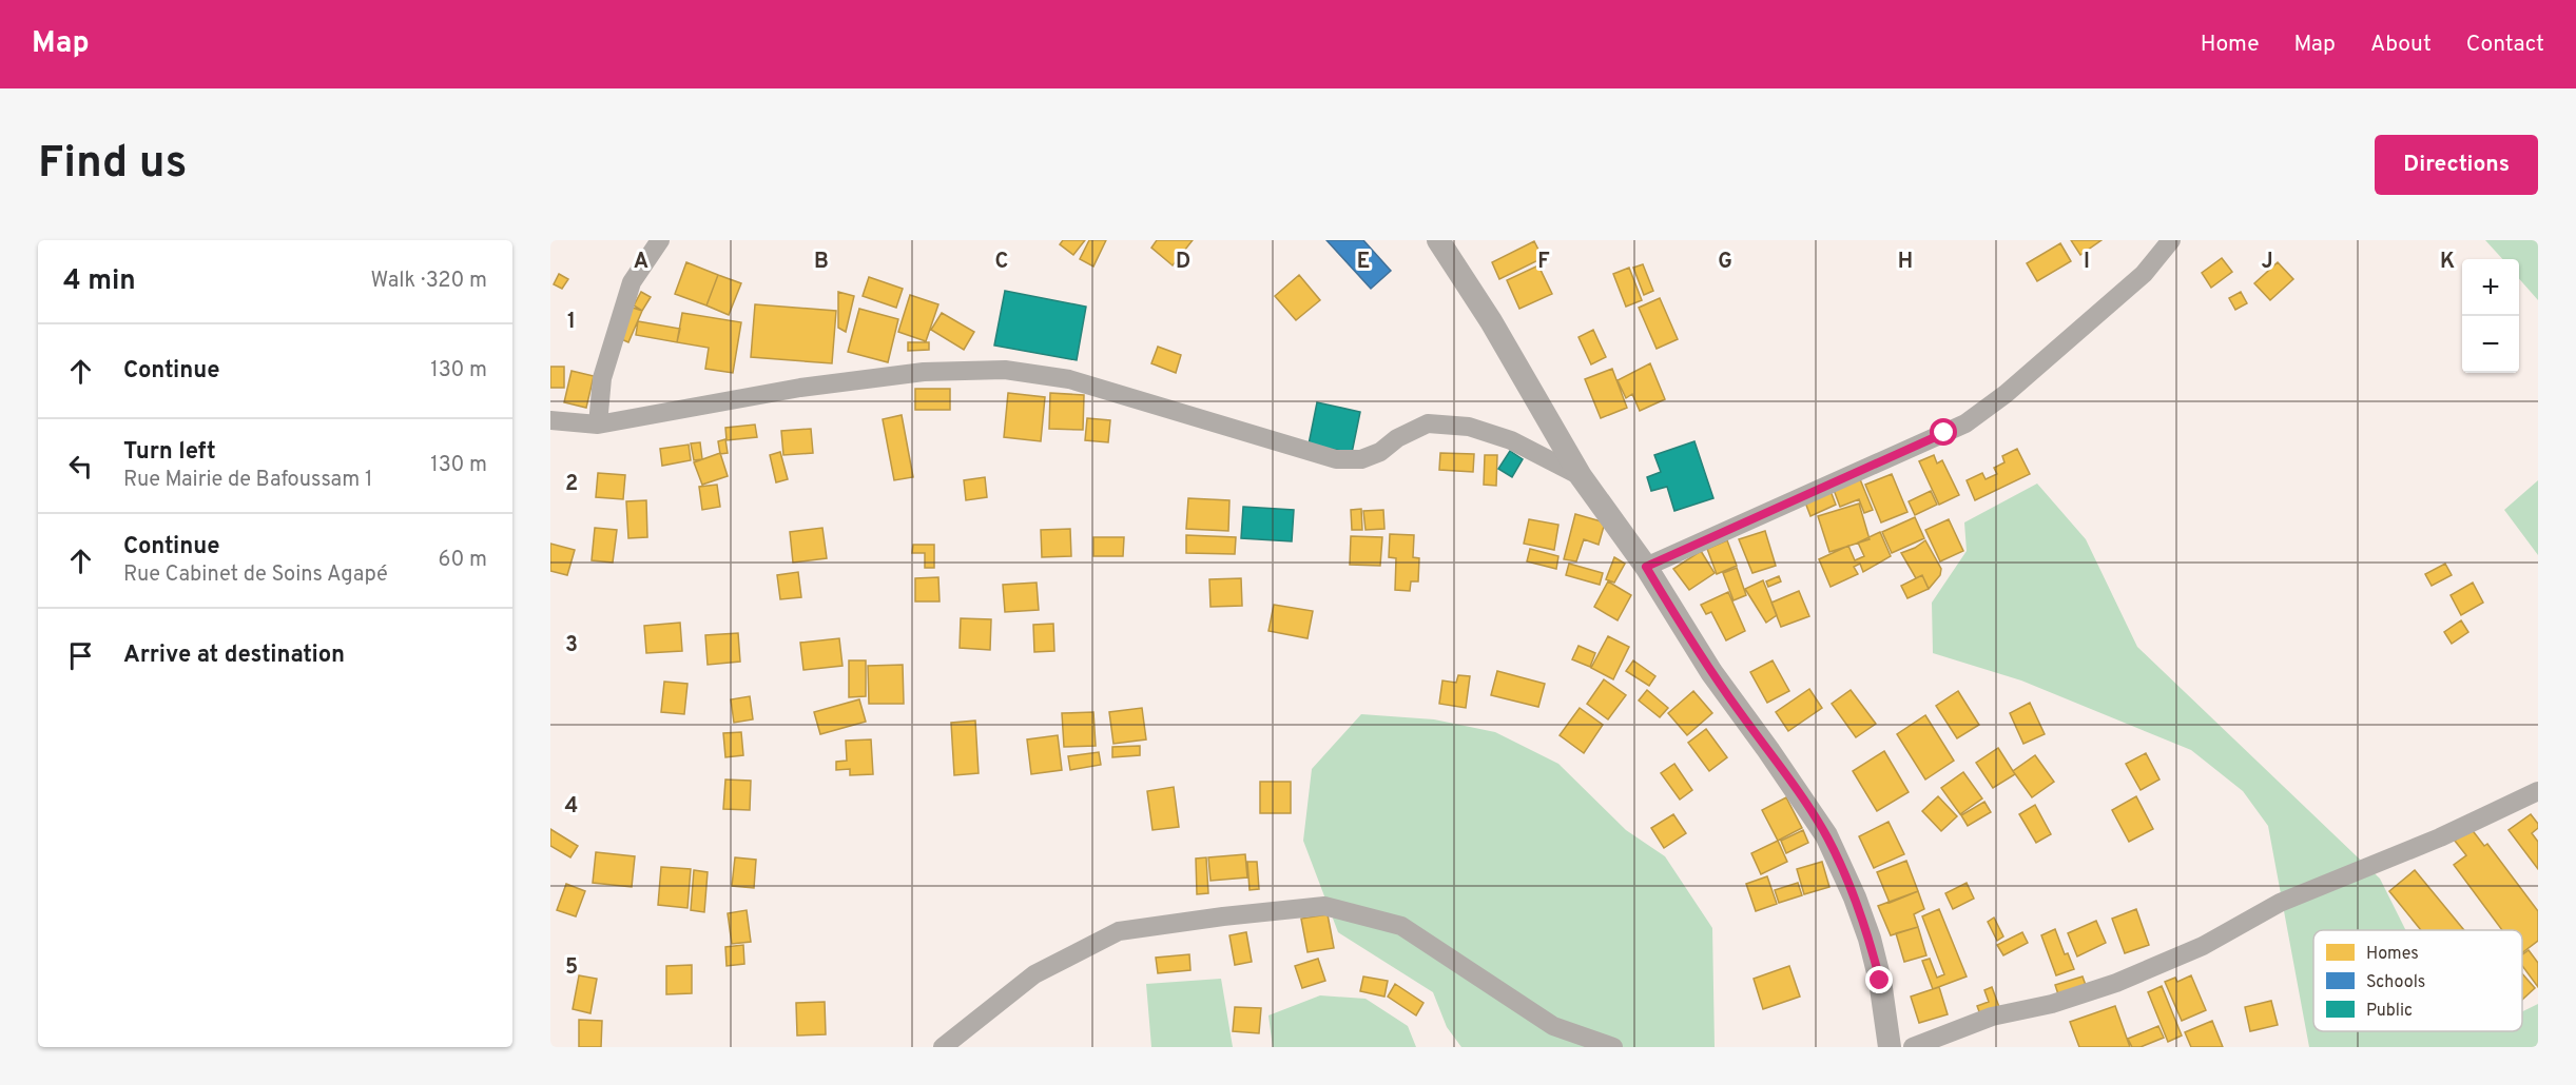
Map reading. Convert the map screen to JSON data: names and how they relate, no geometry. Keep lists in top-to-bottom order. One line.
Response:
{"legend":["Homes","Schools","Public"],"page":{"header":"Map","nav":["Home","Map","About","Contact"],"buttons":"Directions","title":"Find us","heading":["4 min","Walk · 320 m"],"map_buttons":["+","−"],"list":[["Continue","130 m"],["Turn left","Rue Mairie de Bafoussam 1","130 m"],["Continue","Rue Cabinet de Soins Agapé","60 m"],"Arrive at destination"]},"grid":{"columns":["A","B","C","D","E","F","G","H","I","J","K"],"rows":["1","2","3","4","5"]}}
